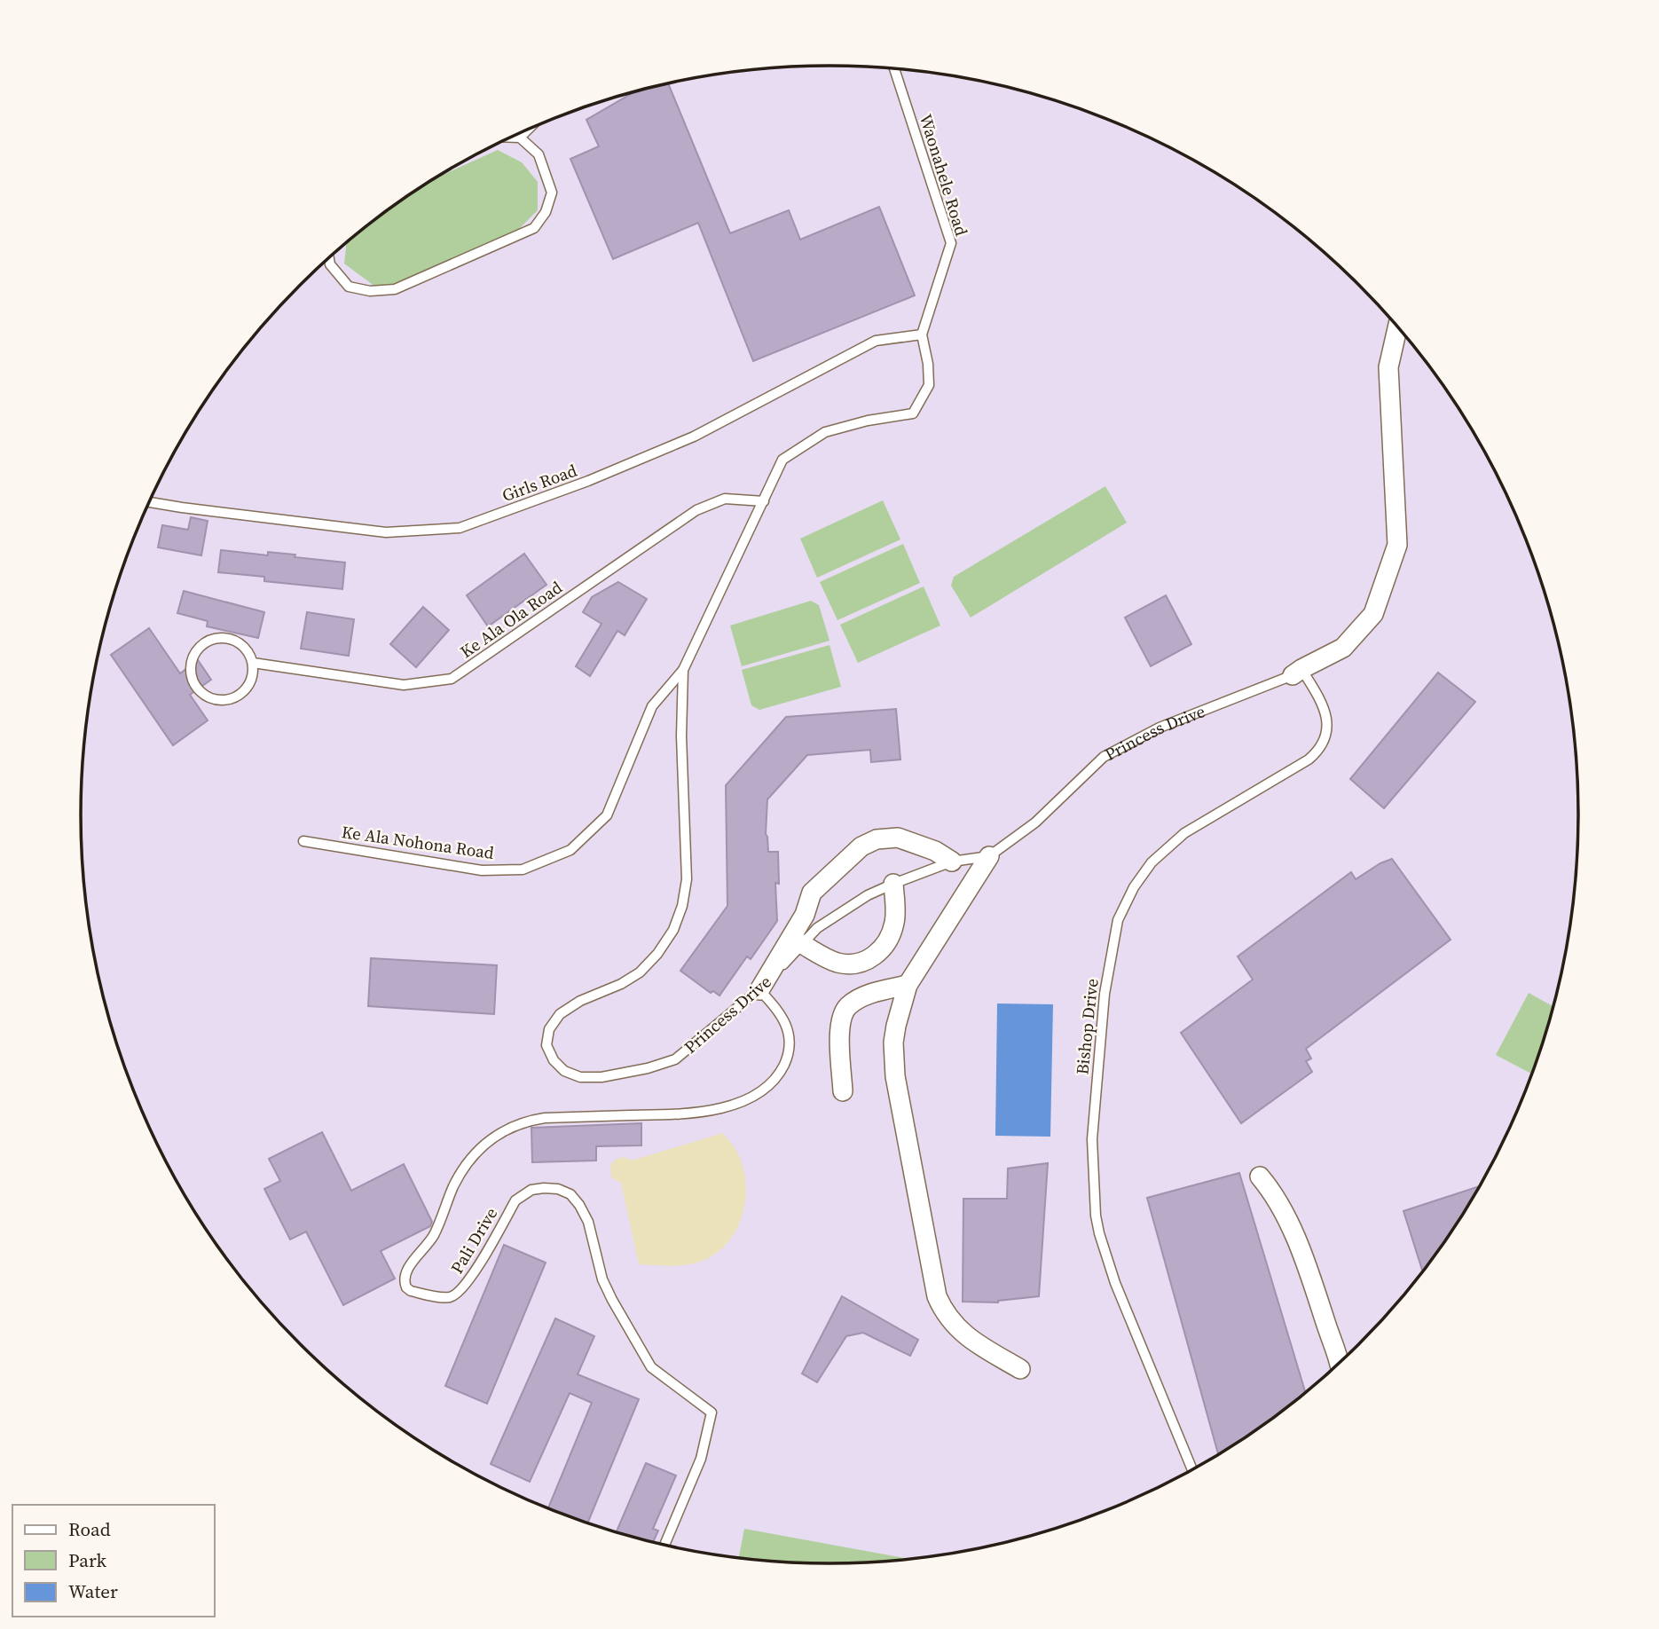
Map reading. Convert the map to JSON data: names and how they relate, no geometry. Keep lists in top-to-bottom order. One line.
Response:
{"streets":{"street":["Princess Drive"],"lane":["Waonahele Road","Girls Road","Ke Ala Ola Road","Ke Ala Nohona Road","Bishop Drive","Pali Drive"]},"crossings":[["Waonahele Road","Girls Road"],["Waonahele Road","Princess Drive"],["Girls Road","Princess Drive"],["Ke Ala Ola Road","Princess Drive"],["Princess Drive","Ke Ala Nohona Road"],["Princess Drive","Bishop Drive"],["Princess Drive","Pali Drive"]],"legend":["Road","Park","Water"]}
